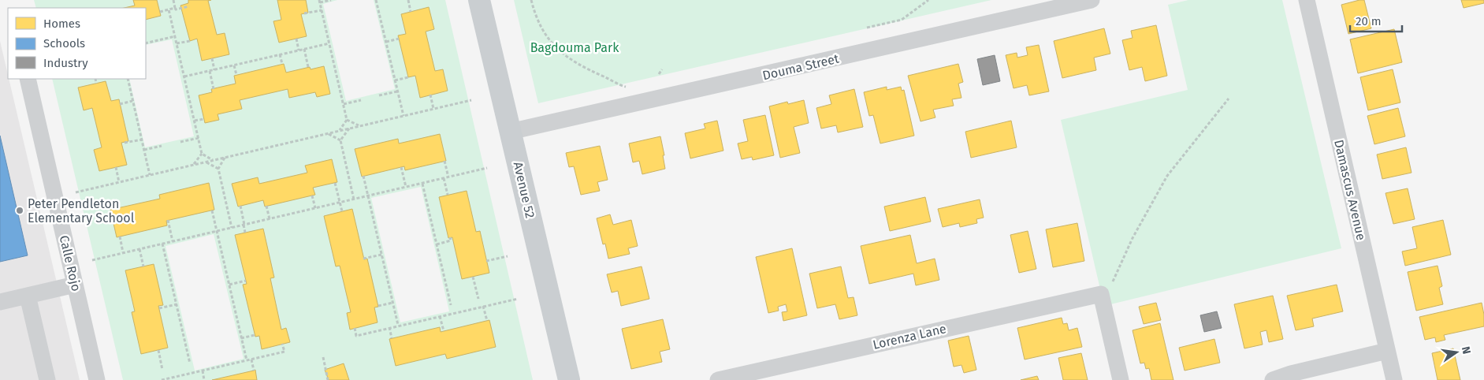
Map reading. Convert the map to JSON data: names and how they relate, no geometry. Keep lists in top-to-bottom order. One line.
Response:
{"streets":{"main road":["Avenue 52"],"street":["Douma Street","Damascus Avenue","Calle Rojo","Lorenza Lane"]},"crossings":[["Douma Street","Avenue 52"]],"parks":["Bagdouma Park"],"places":["Peter Pendleton Elementary School"],"legend":["Homes","Schools","Industry"],"scale_bar":"20 m","north":"right"}
